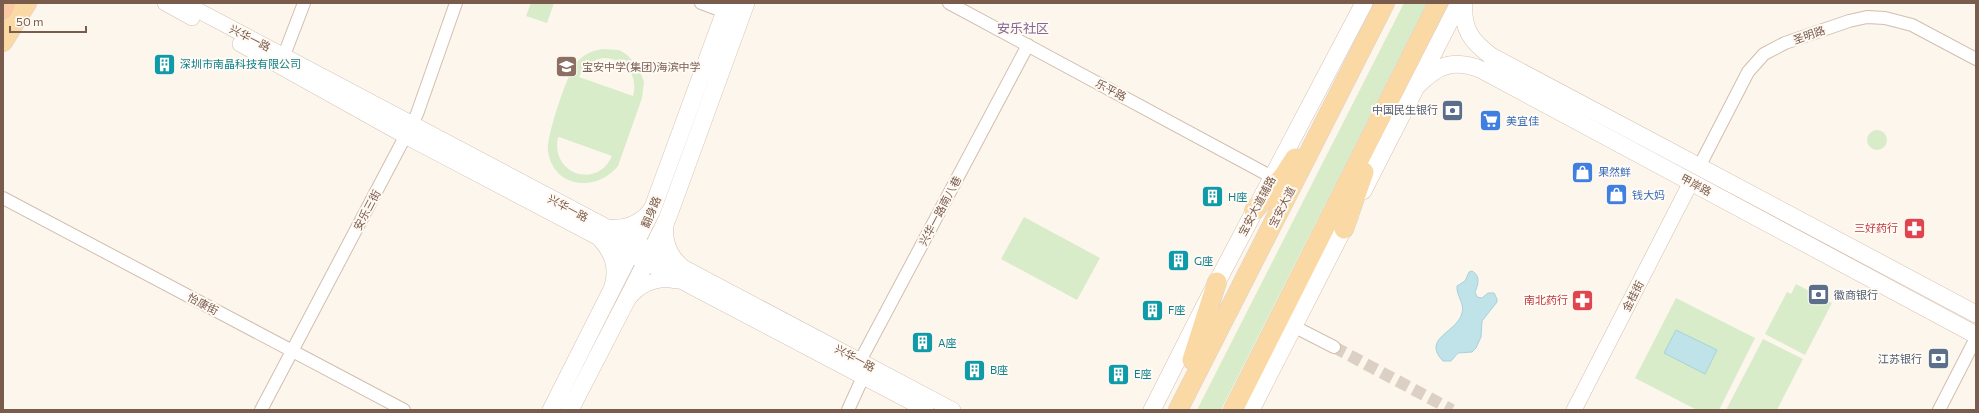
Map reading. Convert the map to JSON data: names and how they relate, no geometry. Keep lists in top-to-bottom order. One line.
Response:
{"streets":{"main road":["甲岸路","宝安大道辅路","宝安大道","翻身路"],"street":["圣明路","兴华一路","乐平路","安乐三街","兴华一路南八巷","金桂街","怡康街"]},"crossings":[["圣明路","甲岸路"],["兴华一路","安乐三街"],["兴华一路","兴华一路南八巷"],["兴华一路","翻身路"],["乐平路","宝安大道辅路"],["乐平路","兴华一路南八巷"],["甲岸路","金桂街"],["安乐三街","怡康街"]],"districts":["安乐社区"],"places":{"building":["深圳市南晶科技有限公司","H座","G座","F座","A座","B座","E座"],"school or university":["宝安中学(集团)海滨中学"],"bank":["中国民生银行","徽商银行","江苏银行"],"supermarket":["美宜佳"],"shop":["果然鲜","钱大妈"],"pharmacy":["三好药行","南北药行"]},"scale_bar":"50 m"}
